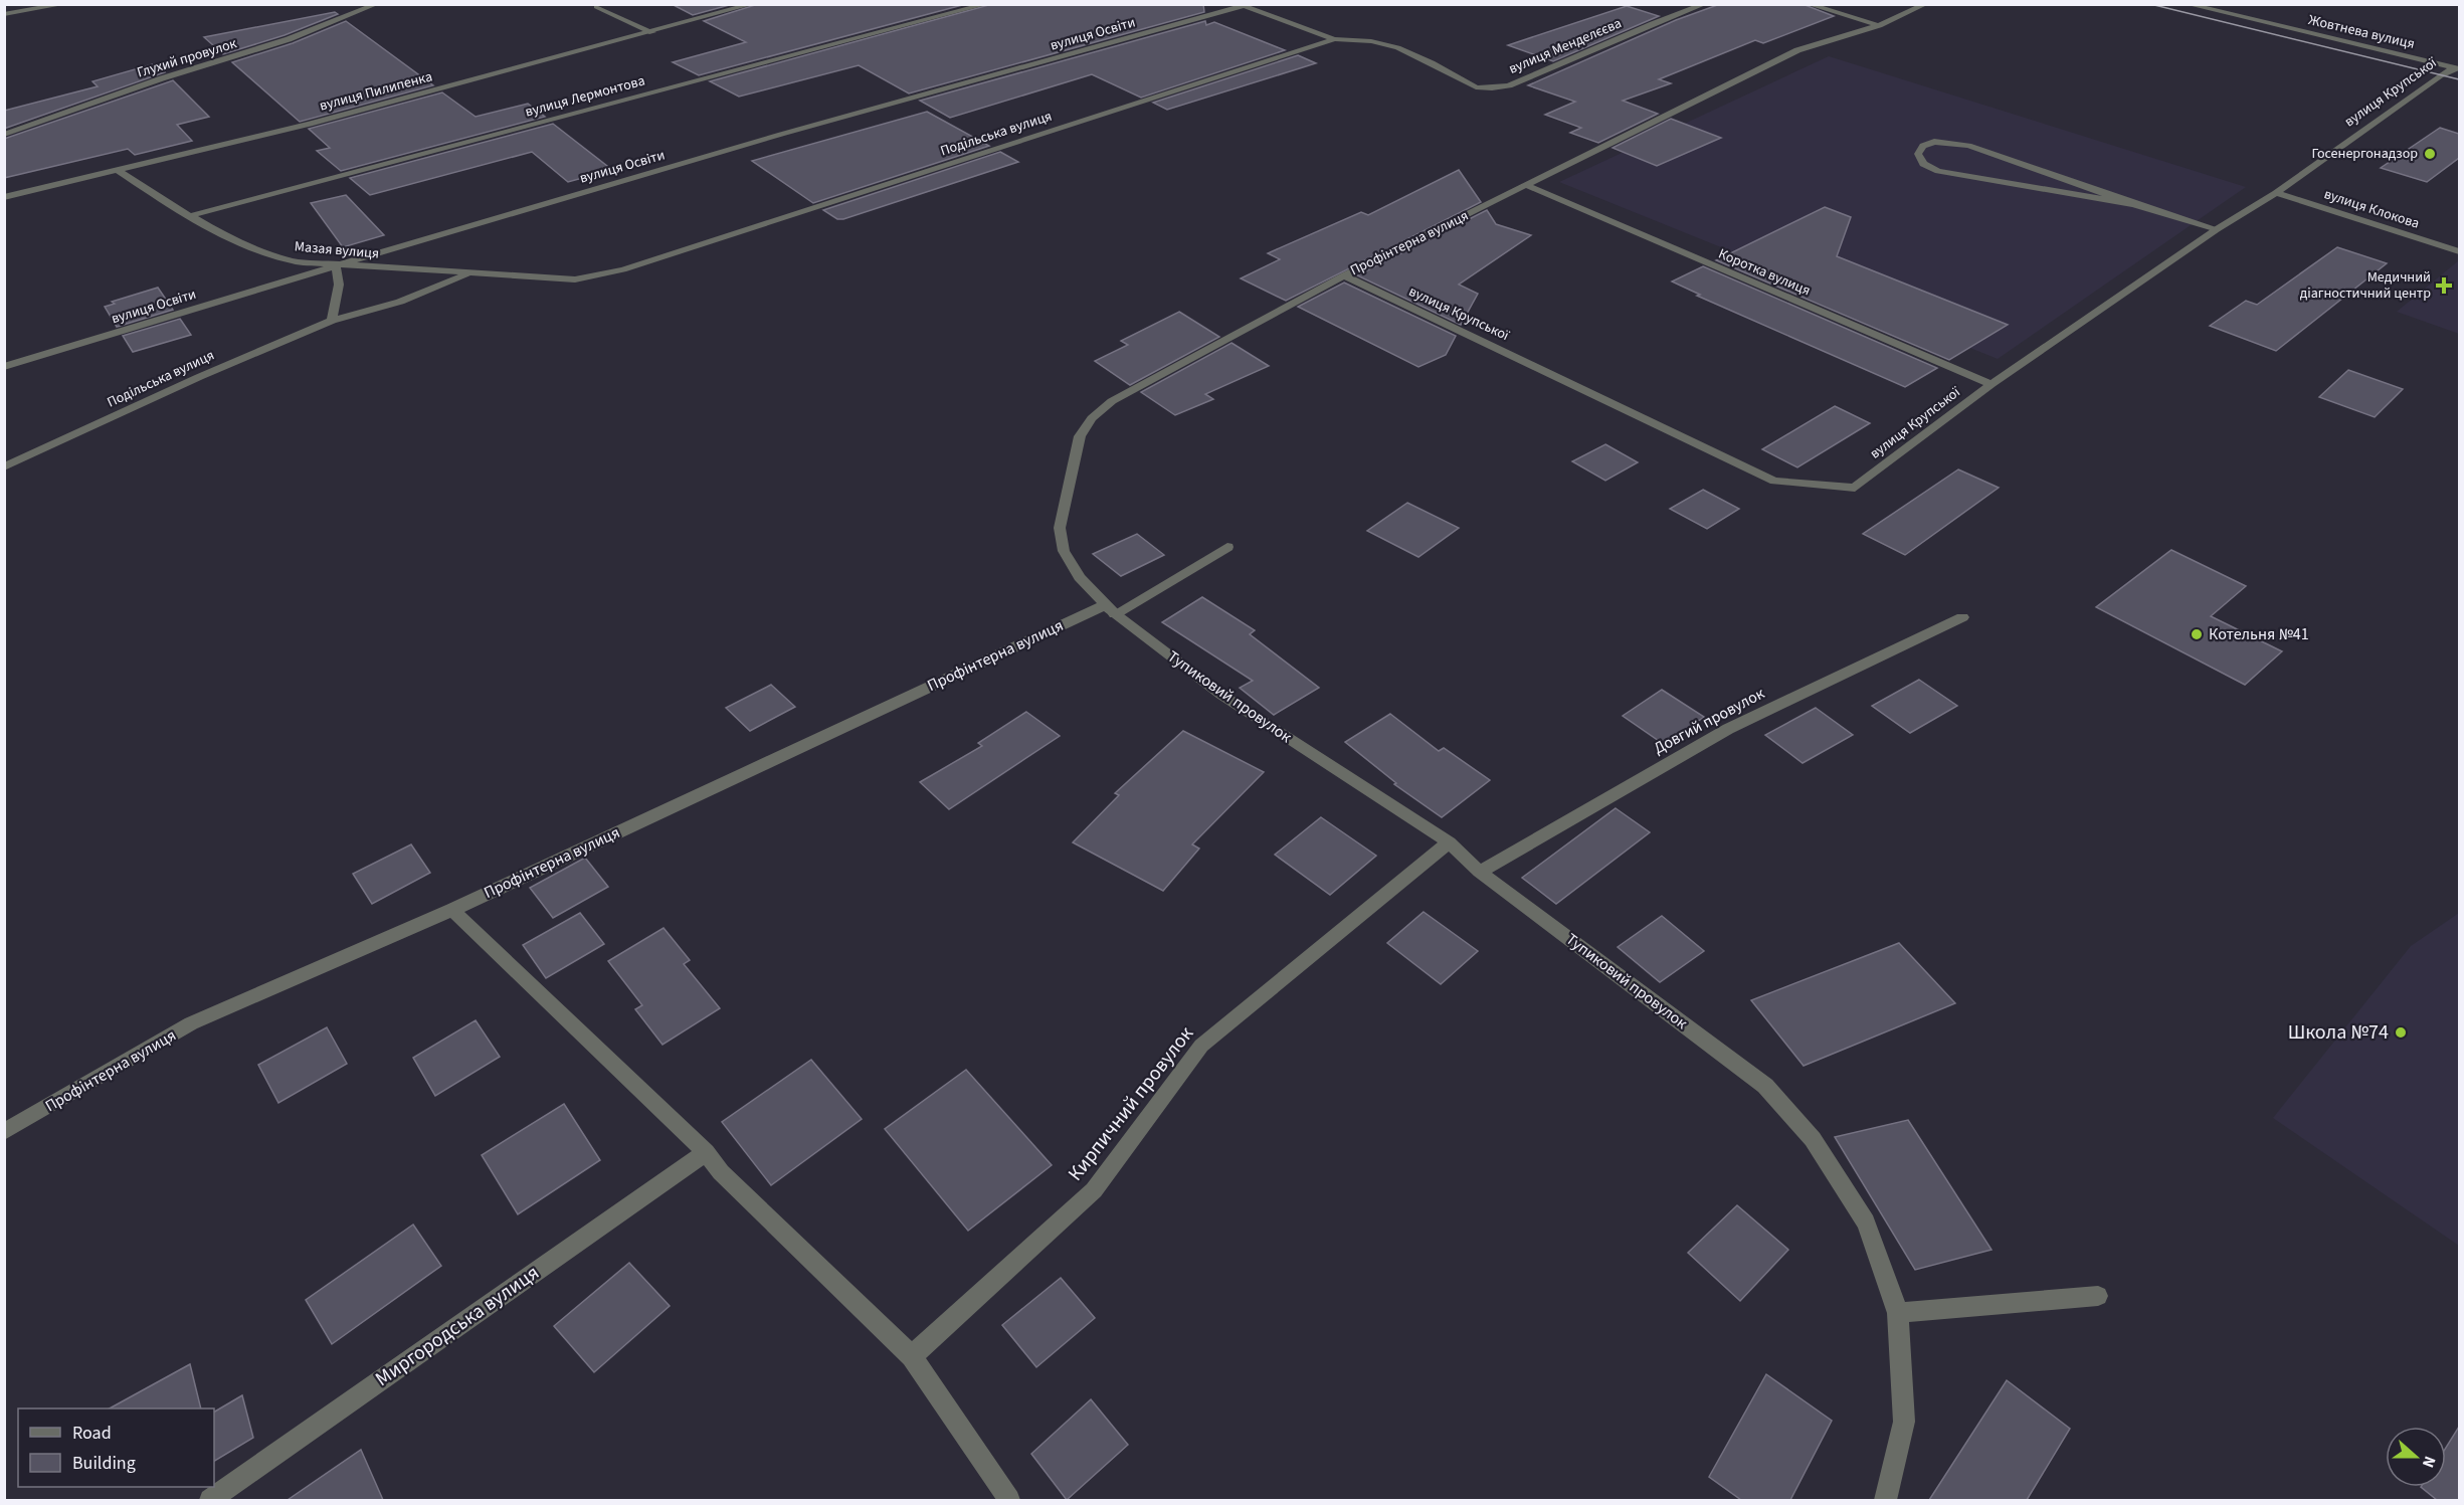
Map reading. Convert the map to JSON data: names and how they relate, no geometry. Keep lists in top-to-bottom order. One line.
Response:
{"streets":{"street":["Жовтнева вулиця","вулиця Освіти","вулиця Менделєєва","Глухий провулок","вулиця Пилипенка","вулиця Крупської","вулиця Лермонтова","Подільська вулиця","вулиця Клокова","Профінтерна вулиця","Мазая вулиця","Коротка вулиця","Тупиковий провулок","Довгий провулок","Кирпичний провулок","Миргородська вулиця"]},"crossings":[["Жовтнева вулиця","вулиця Крупської"],["вулиця Освіти","Мазая вулиця"],["вулиця Менделєєва","Подільська вулиця"],["вулиця Пилипенка","Мазая вулиця"],["вулиця Крупської","вулиця Клокова"],["вулиця Крупської","Профінтерна вулиця"],["вулиця Крупської","Коротка вулиця"],["вулиця Лермонтова","Мазая вулиця"],["Подільська вулиця","Мазая вулиця"],["Профінтерна вулиця","Коротка вулиця"],["Профінтерна вулиця","Тупиковий провулок"],["Тупиковий провулок","Довгий провулок"],["Тупиковий провулок","Кирпичний провулок"]],"places":{"other":["Госенергонадзор","Котельня №41","Школа №74"],"health":["Медичний діагностичний центр"]},"legend":["Road","Building"],"north":"right"}
